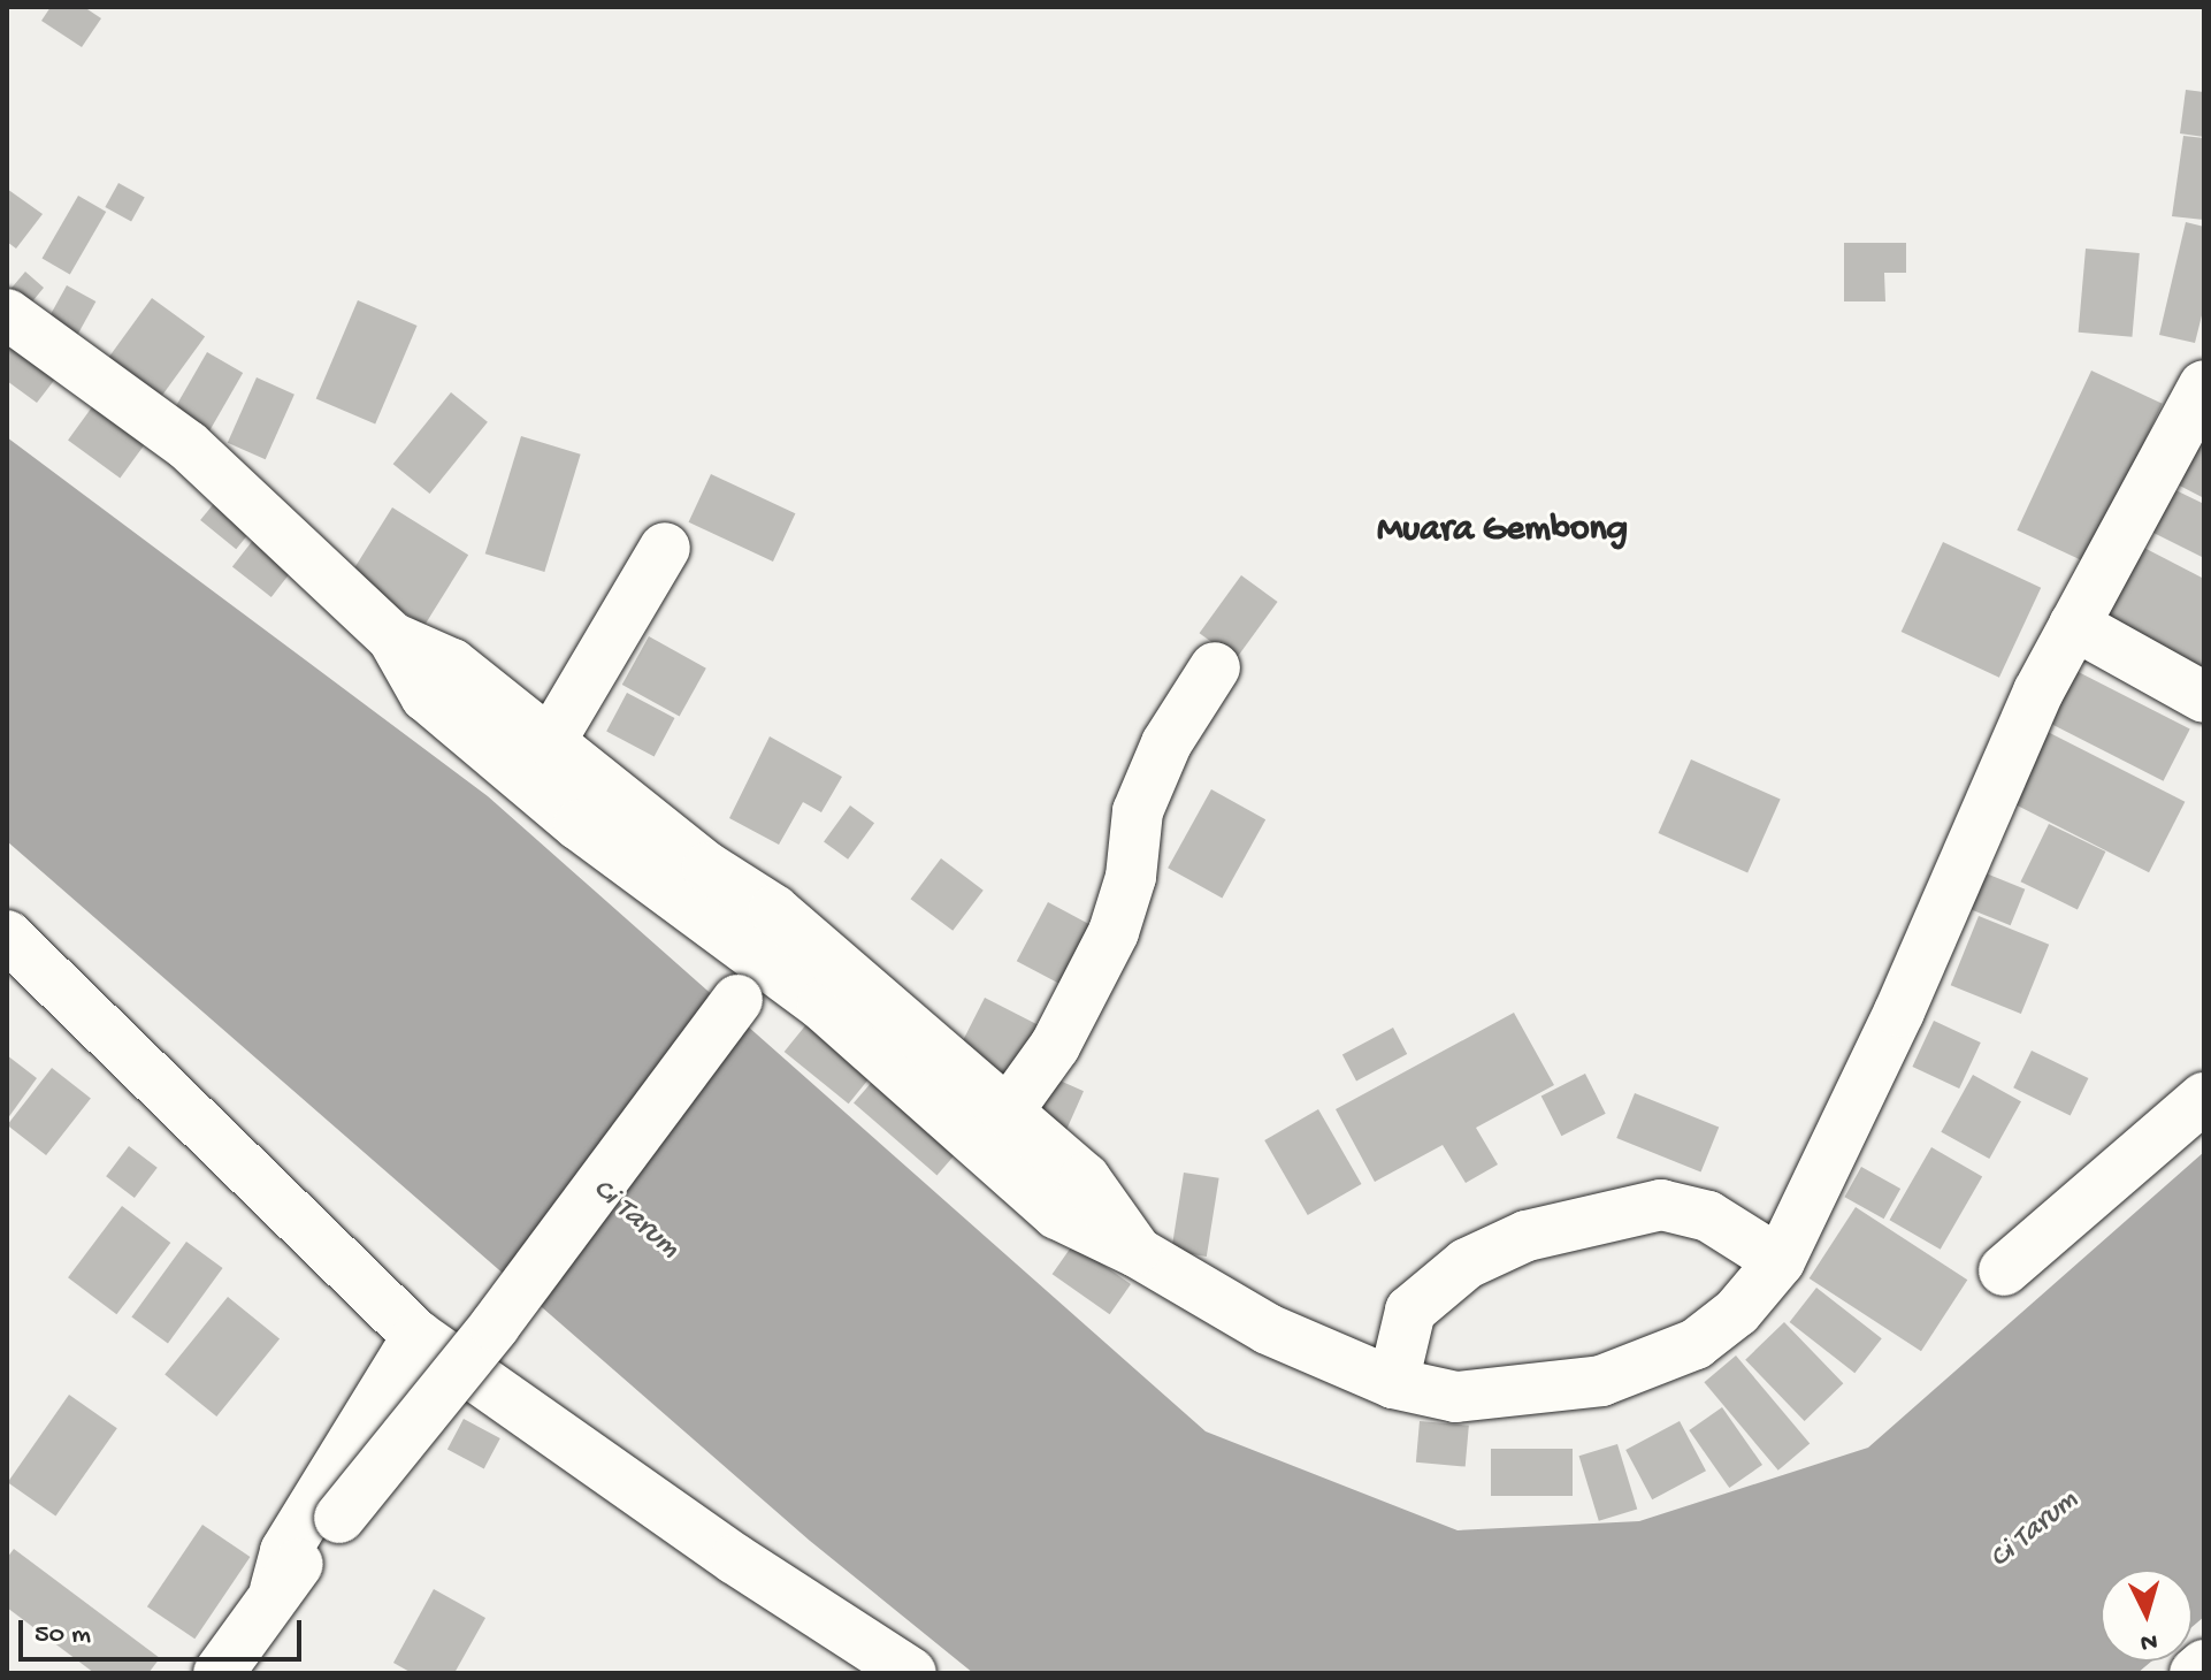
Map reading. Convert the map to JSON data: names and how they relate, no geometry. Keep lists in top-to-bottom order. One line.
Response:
{"districts":["Muara Gembong"],"water":["Ci Tarum"],"scale_bar":"50 m","north":"bottom"}
